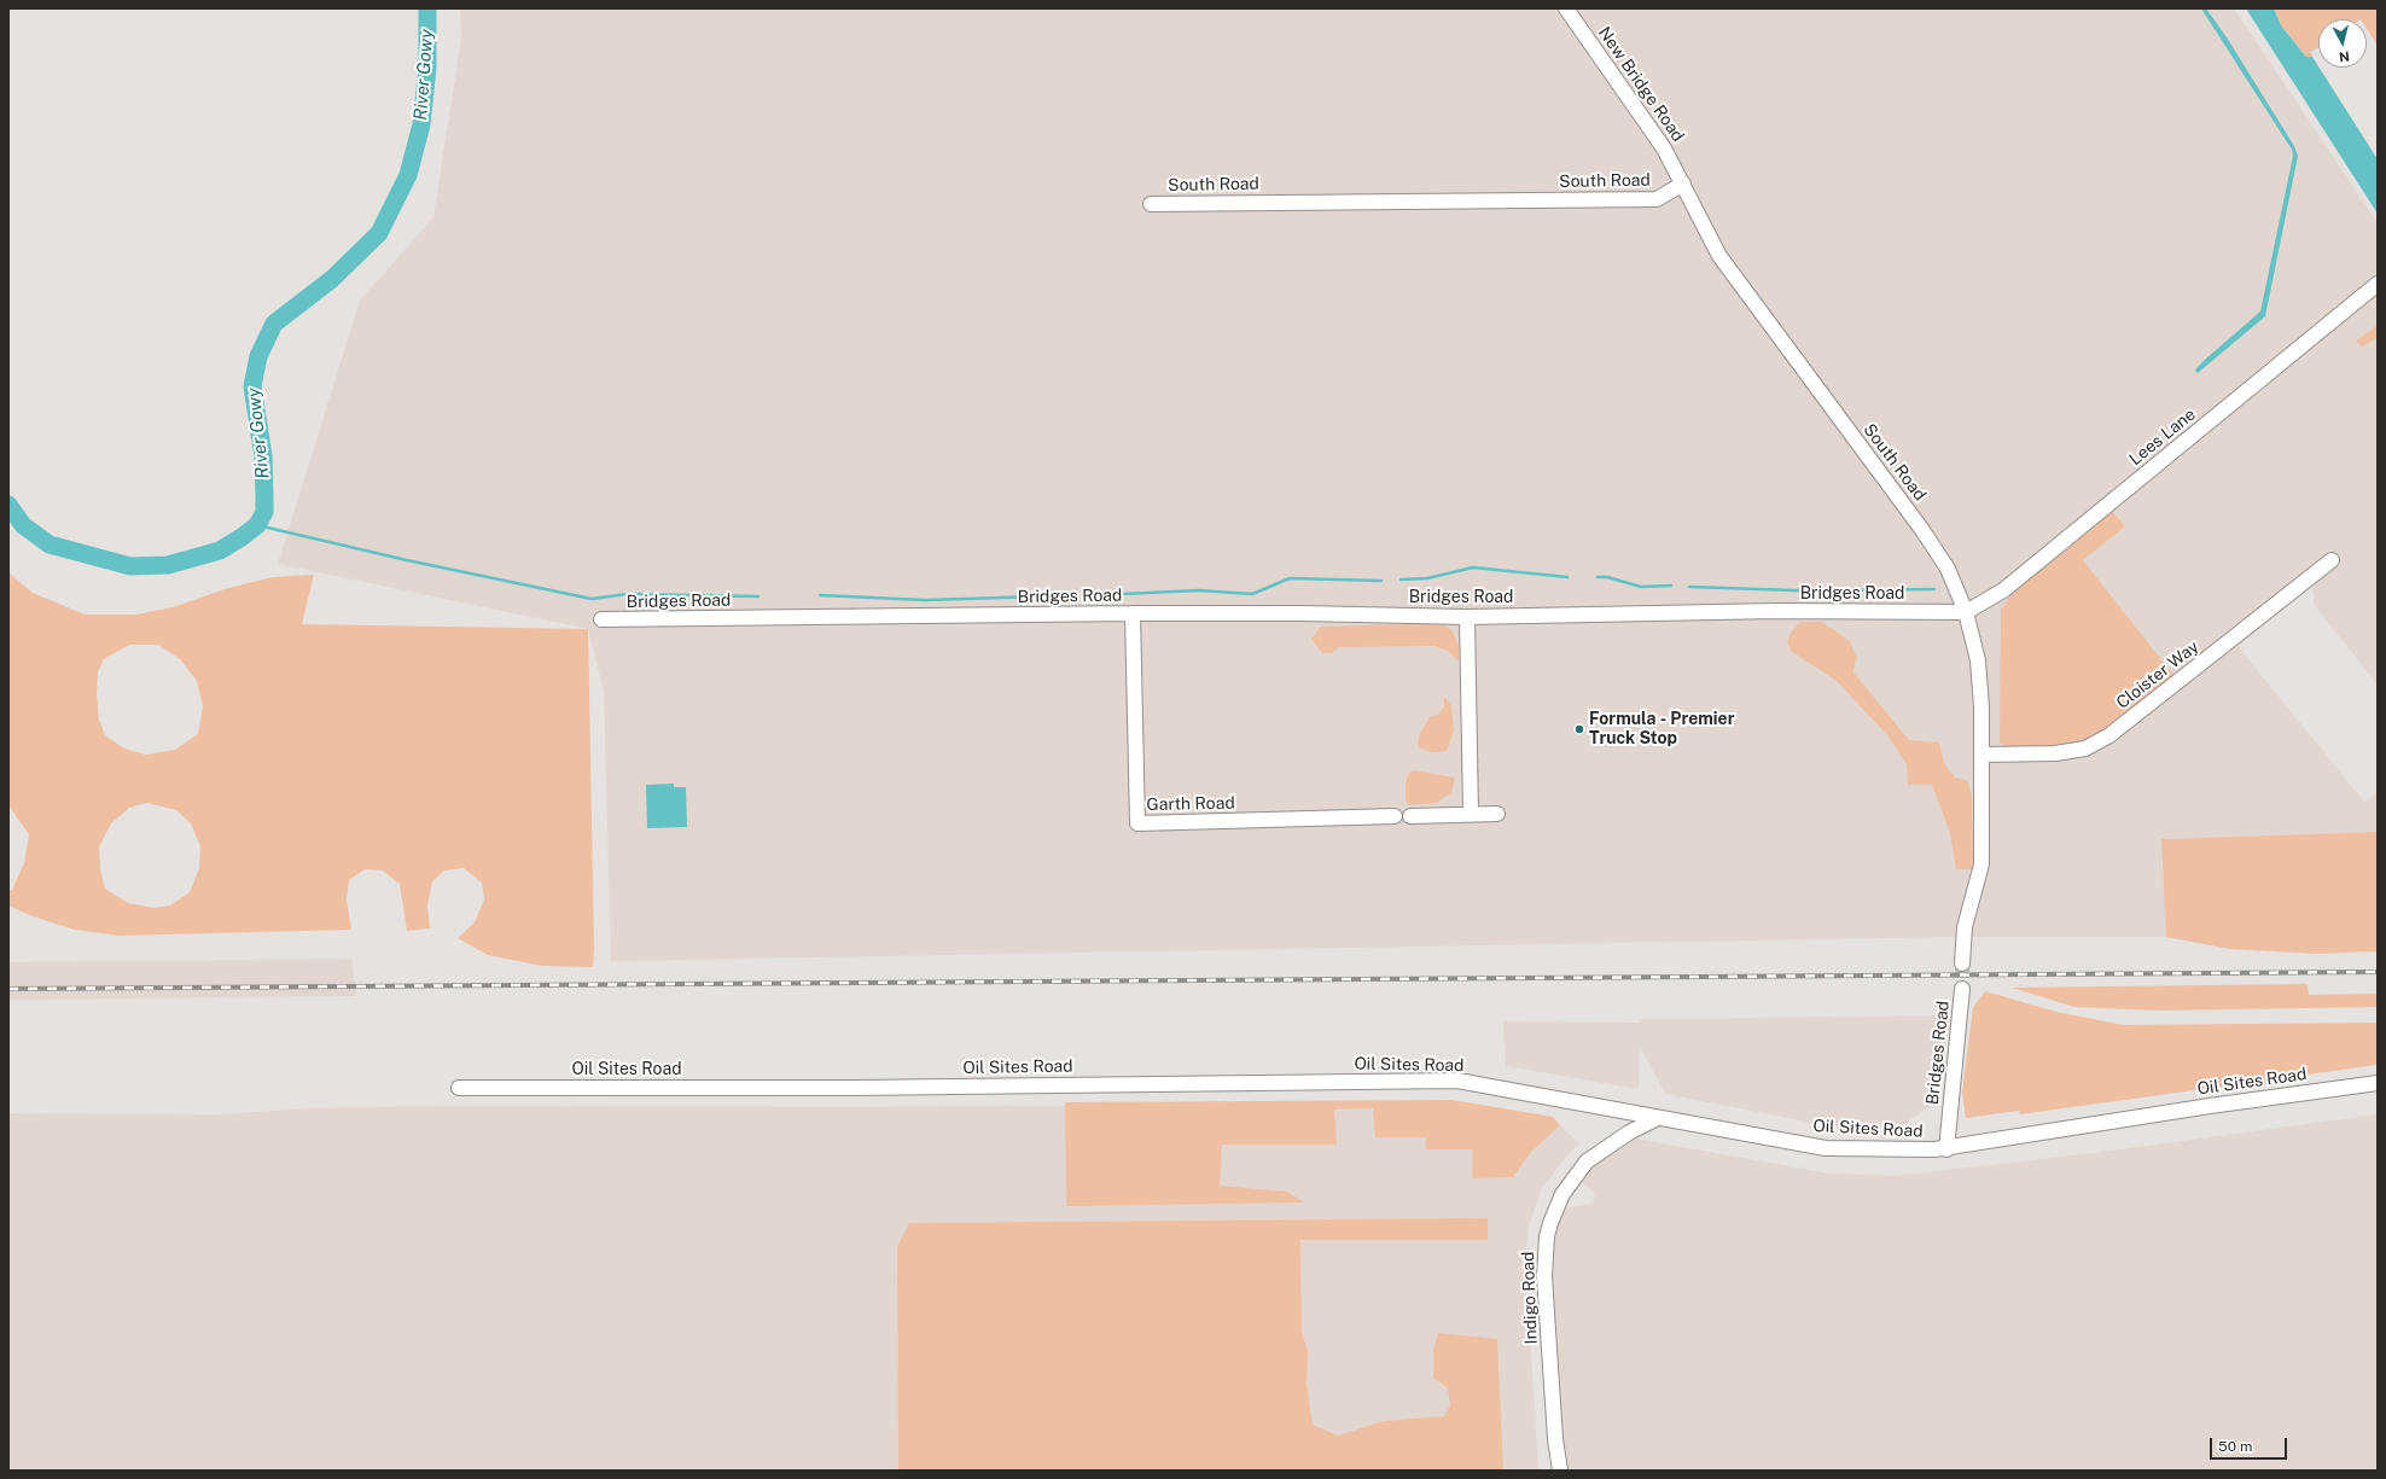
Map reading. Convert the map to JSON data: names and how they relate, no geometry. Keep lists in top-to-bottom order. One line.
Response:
{"streets":{"street":["New Bridge Road","South Road","Lees Lane","Bridges Road","Cloister Way","Garth Road","Oil Sites Road","Indigo Road"]},"crossings":[["New Bridge Road","South Road"],["South Road","Lees Lane"],["South Road","Bridges Road"],["Lees Lane","Bridges Road"],["Bridges Road","Garth Road"],["Bridges Road","Oil Sites Road"],["Oil Sites Road","Indigo Road"]],"water":["River Gowy"],"places":["Formula - Premier Truck Stop"],"scale_bar":"50 m","north":"bottom"}
